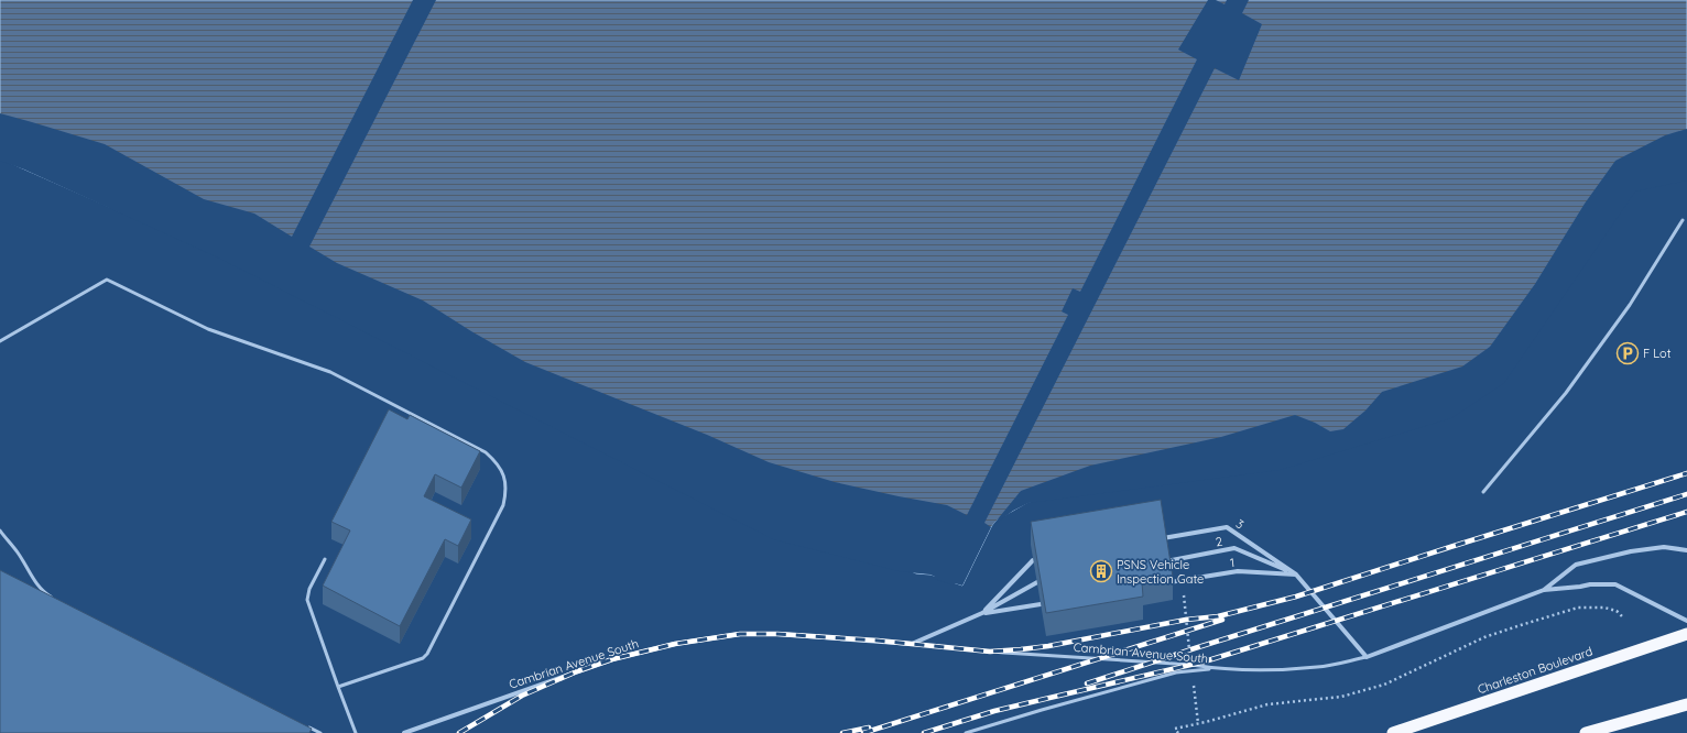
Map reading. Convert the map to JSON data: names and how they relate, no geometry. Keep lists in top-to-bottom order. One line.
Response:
{"streets":{"highway":["Charleston Boulevard"],"street":["3","2","1","Cambrian Avenue South"]},"crossings":[["3","2"],["3","1"],["2","1"]],"places":{"parking":["F Lot"],"building":["PSNS Vehicle Inspection Gate"]}}
